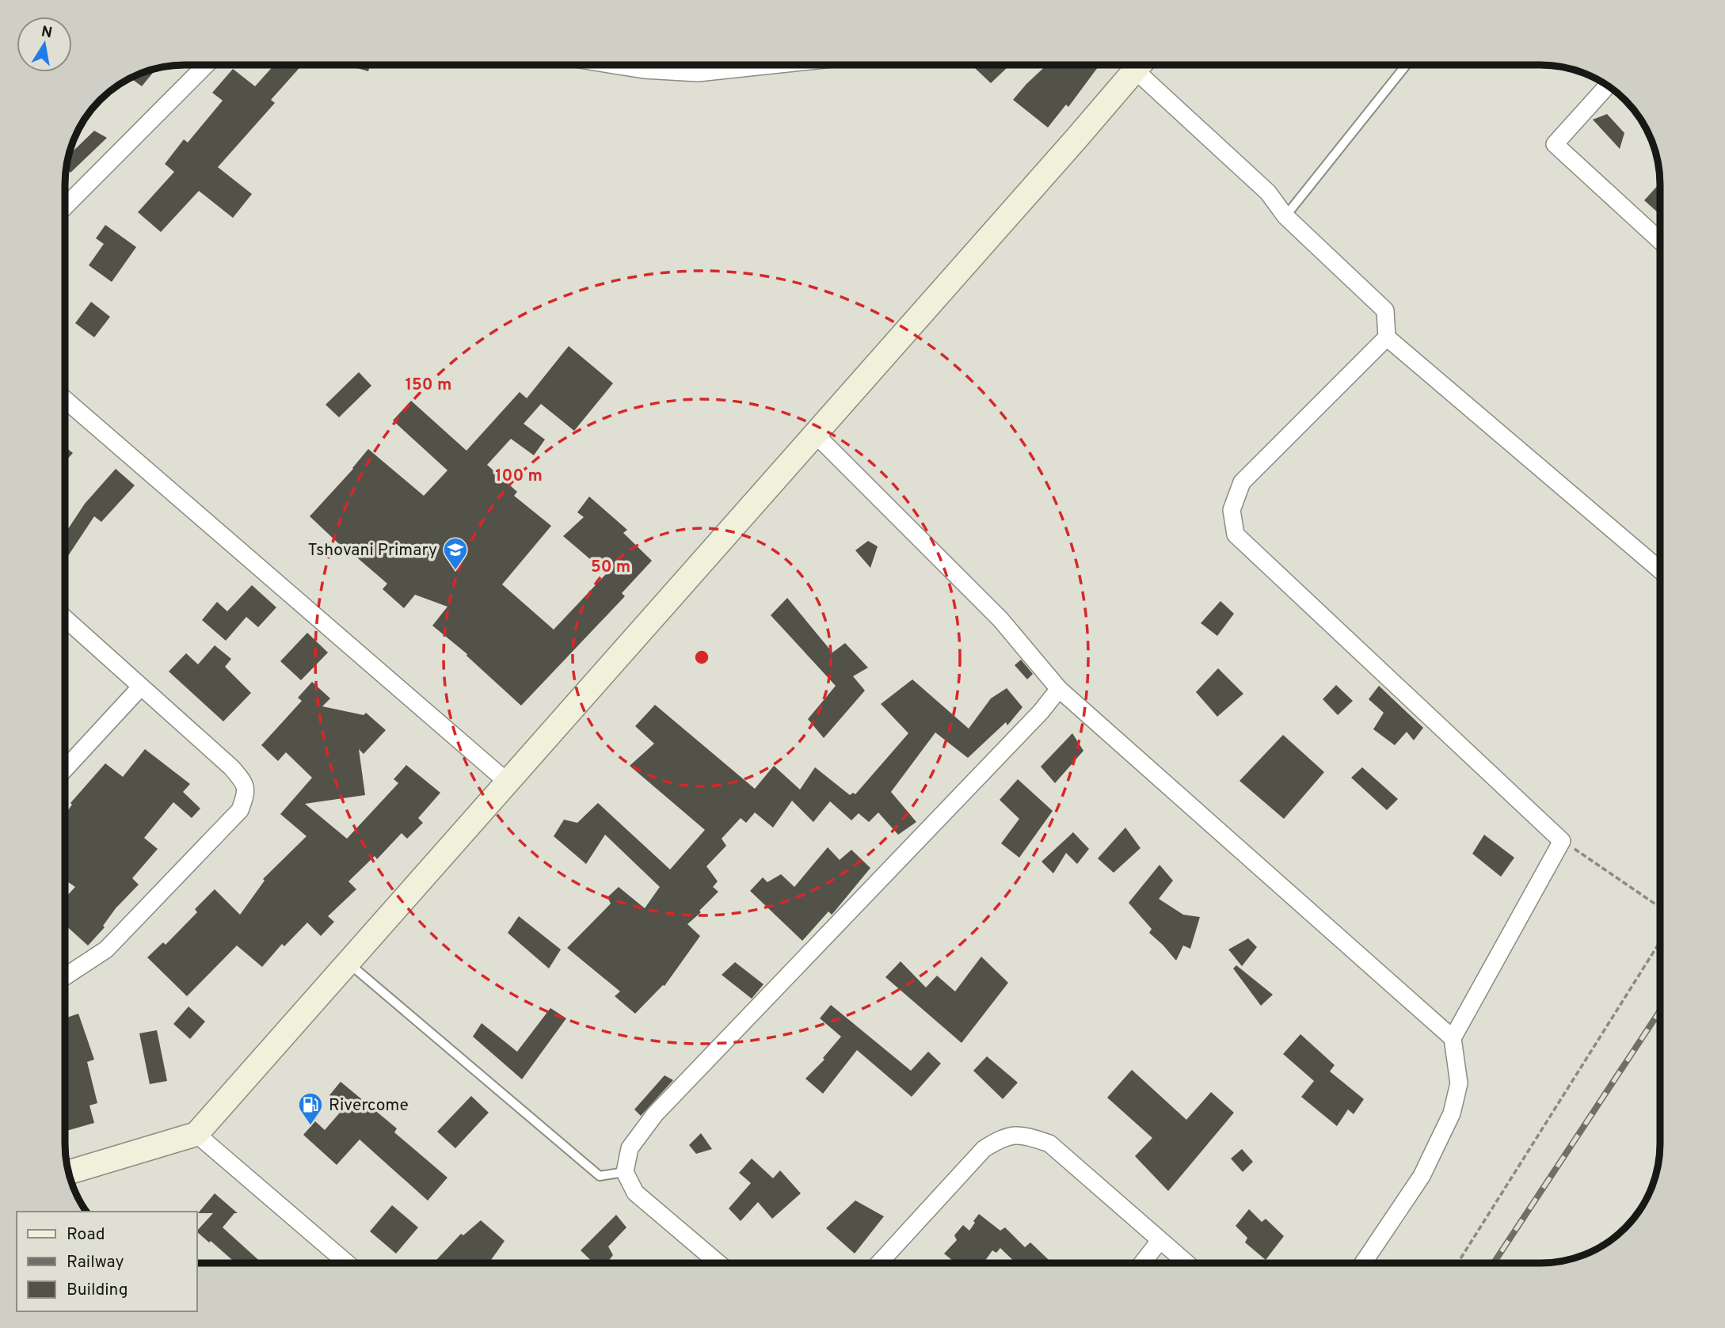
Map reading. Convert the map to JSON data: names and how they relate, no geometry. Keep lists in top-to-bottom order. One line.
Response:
{"places":{"school or university":["Tshovani Primary"],"fuel station":["Rivercome"]},"legend":["Road","Railway","Building"],"north":"top","rings":["150 m","100 m","50 m"]}
